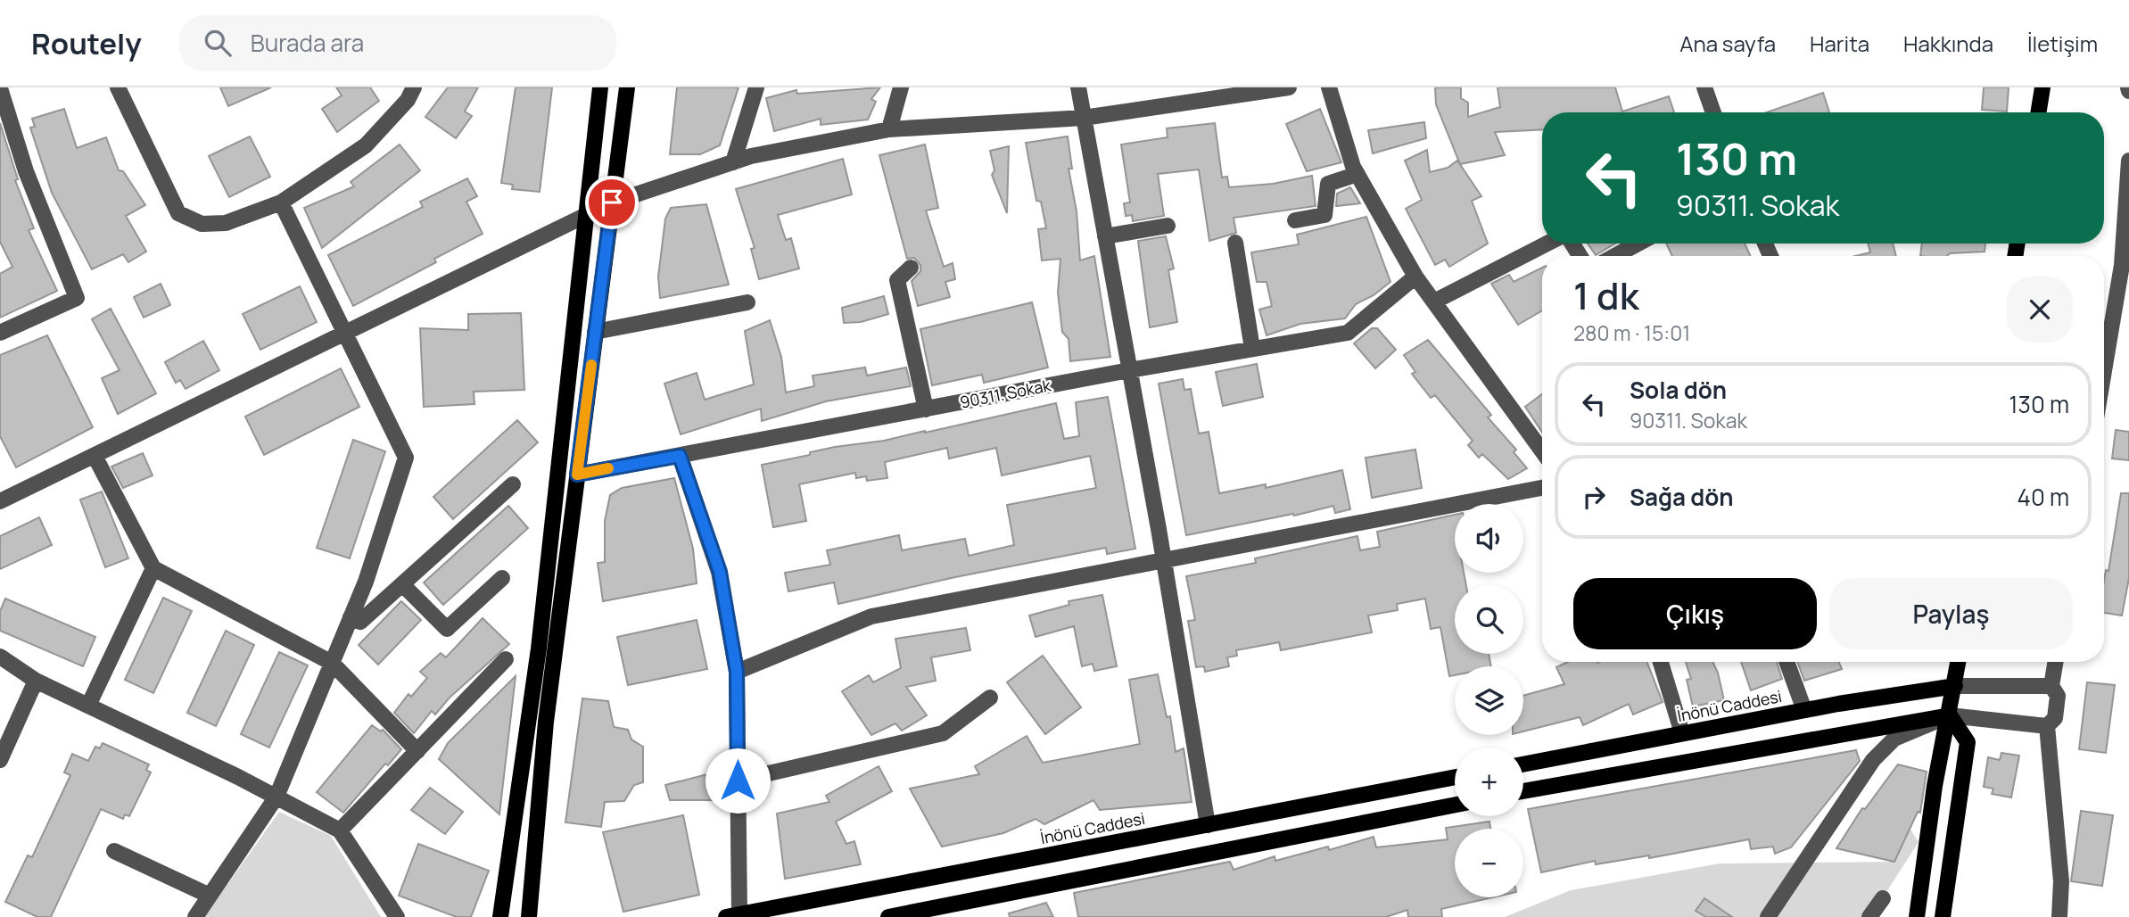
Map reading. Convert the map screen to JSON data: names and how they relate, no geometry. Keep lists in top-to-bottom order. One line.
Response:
{"streets":{"main road":["İnönü Caddesi"],"street":["90311. Sokak"]},"page":{"header":"Routely","search":"Burada ara","nav":["Ana sayfa","Harita","Hakkında","İletişim"],"turn":["130 m","90311. Sokak"],"heading":["1 dk","280 m · 15:01"],"list":[{"name":"Sola dön","note":"90311. Sokak","value":"130 m"},{"name":"Sağa dön","value":"40 m"}],"map_buttons":["+","−"],"buttons":["Çıkış","Paylaş"]}}
